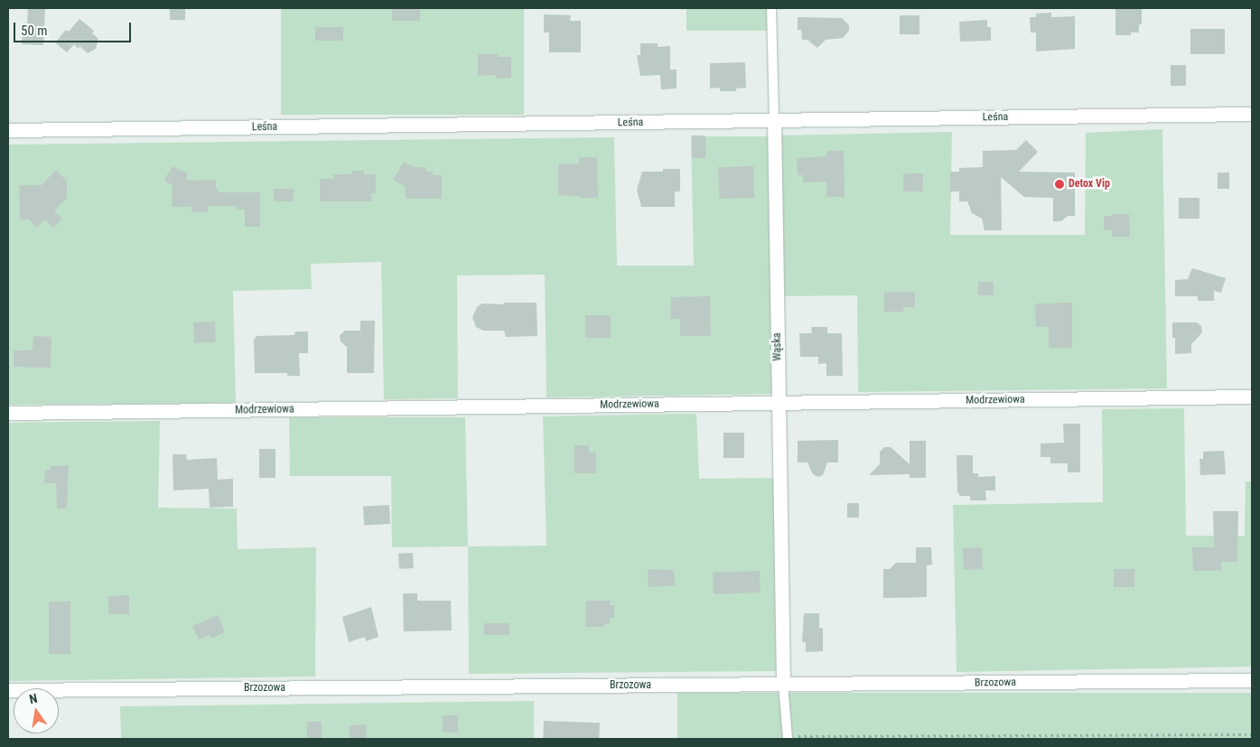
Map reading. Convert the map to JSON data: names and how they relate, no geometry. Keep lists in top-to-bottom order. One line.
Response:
{"streets":{"street":["Leśna","Wąska","Modrzewiowa","Brzozowa"]},"crossings":[["Leśna","Wąska"],["Wąska","Modrzewiowa"],["Wąska","Brzozowa"]],"places":["Detox Vip"],"scale_bar":"50 m","north":"top"}
